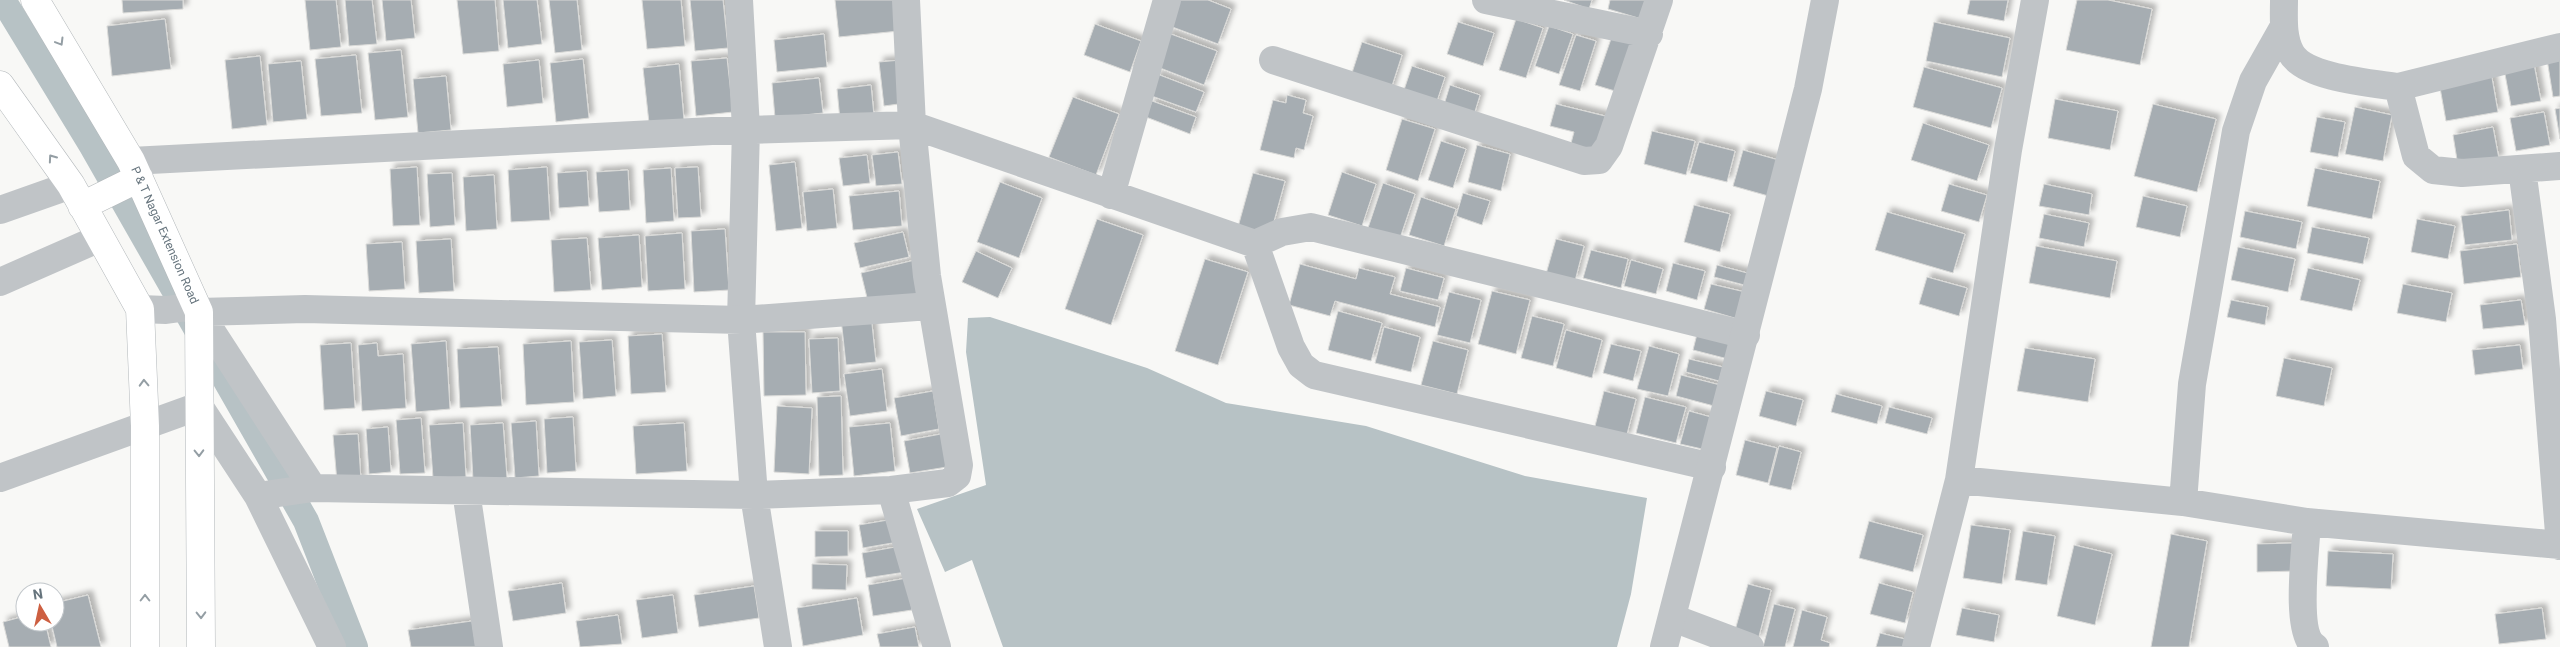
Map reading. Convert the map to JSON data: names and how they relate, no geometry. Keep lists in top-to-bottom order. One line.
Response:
{"streets":{"main road":["P & T Nagar Extension Road"]},"north":"top"}
